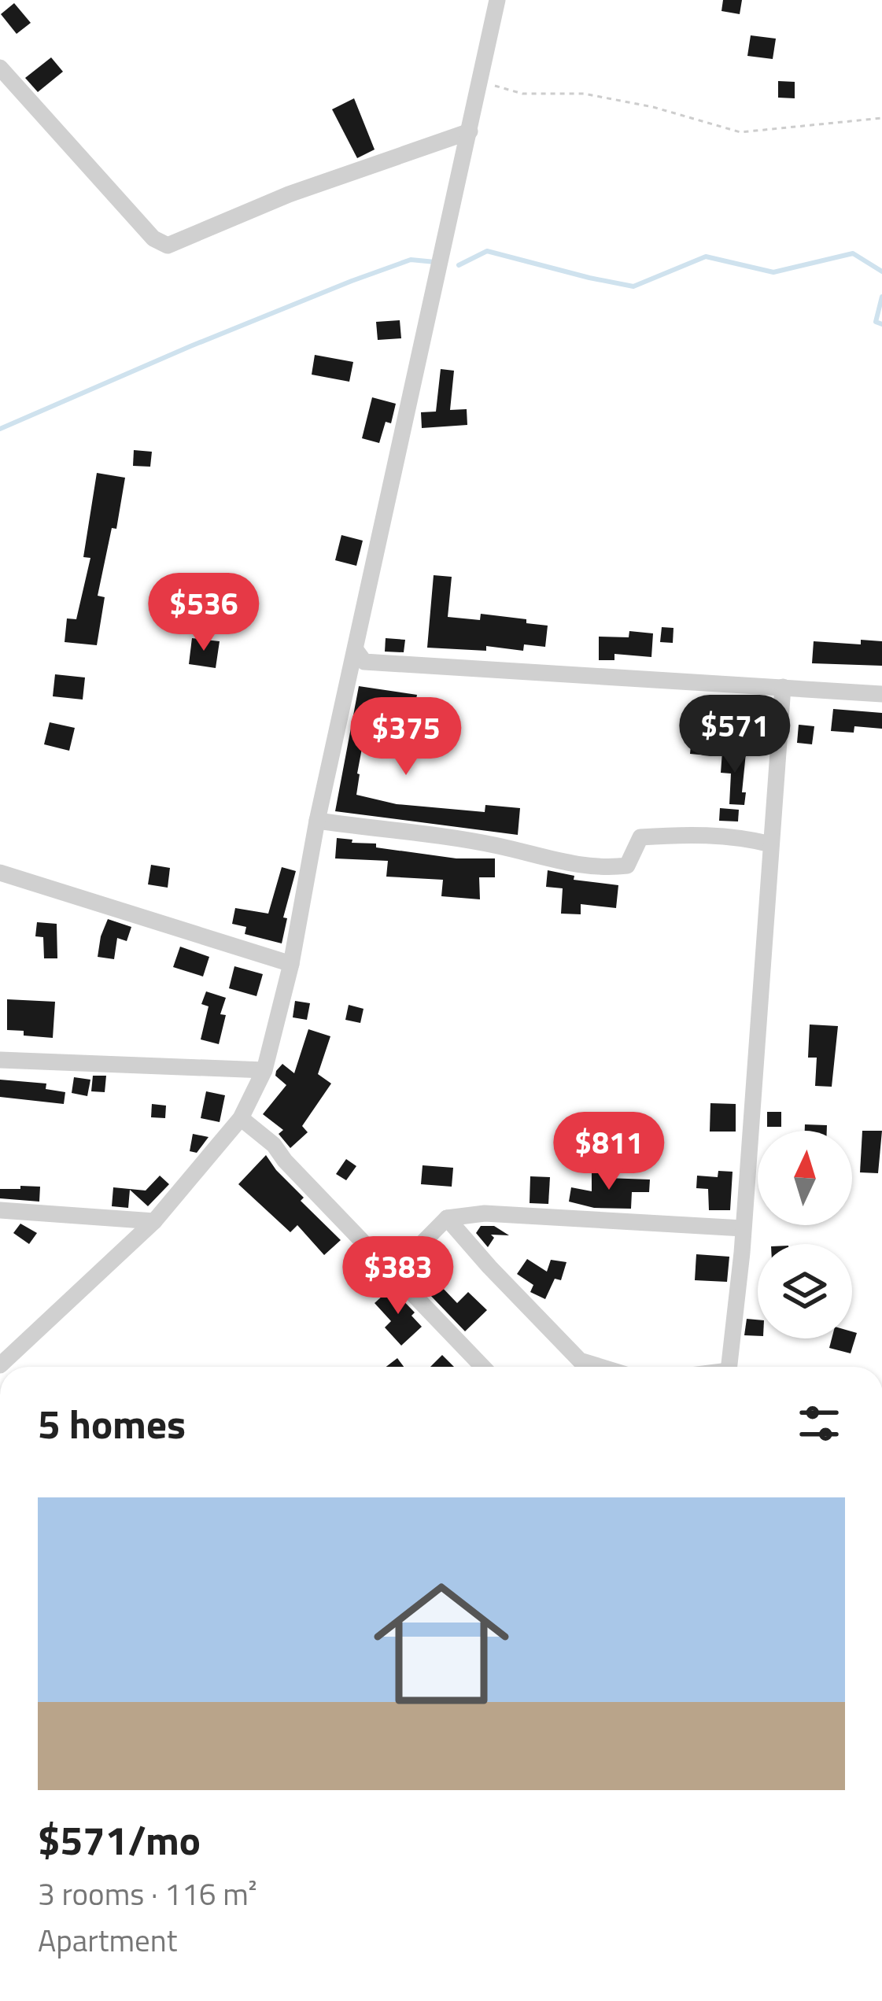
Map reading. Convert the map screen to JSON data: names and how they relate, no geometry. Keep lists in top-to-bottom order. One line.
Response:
{"north":"top","page":{"price":["$536","$571","$375","$811","$383"],"heading":"5 homes","list":[{"name":"$571/mo","note":"3 rooms · 116 m² · Apartment"}]}}
